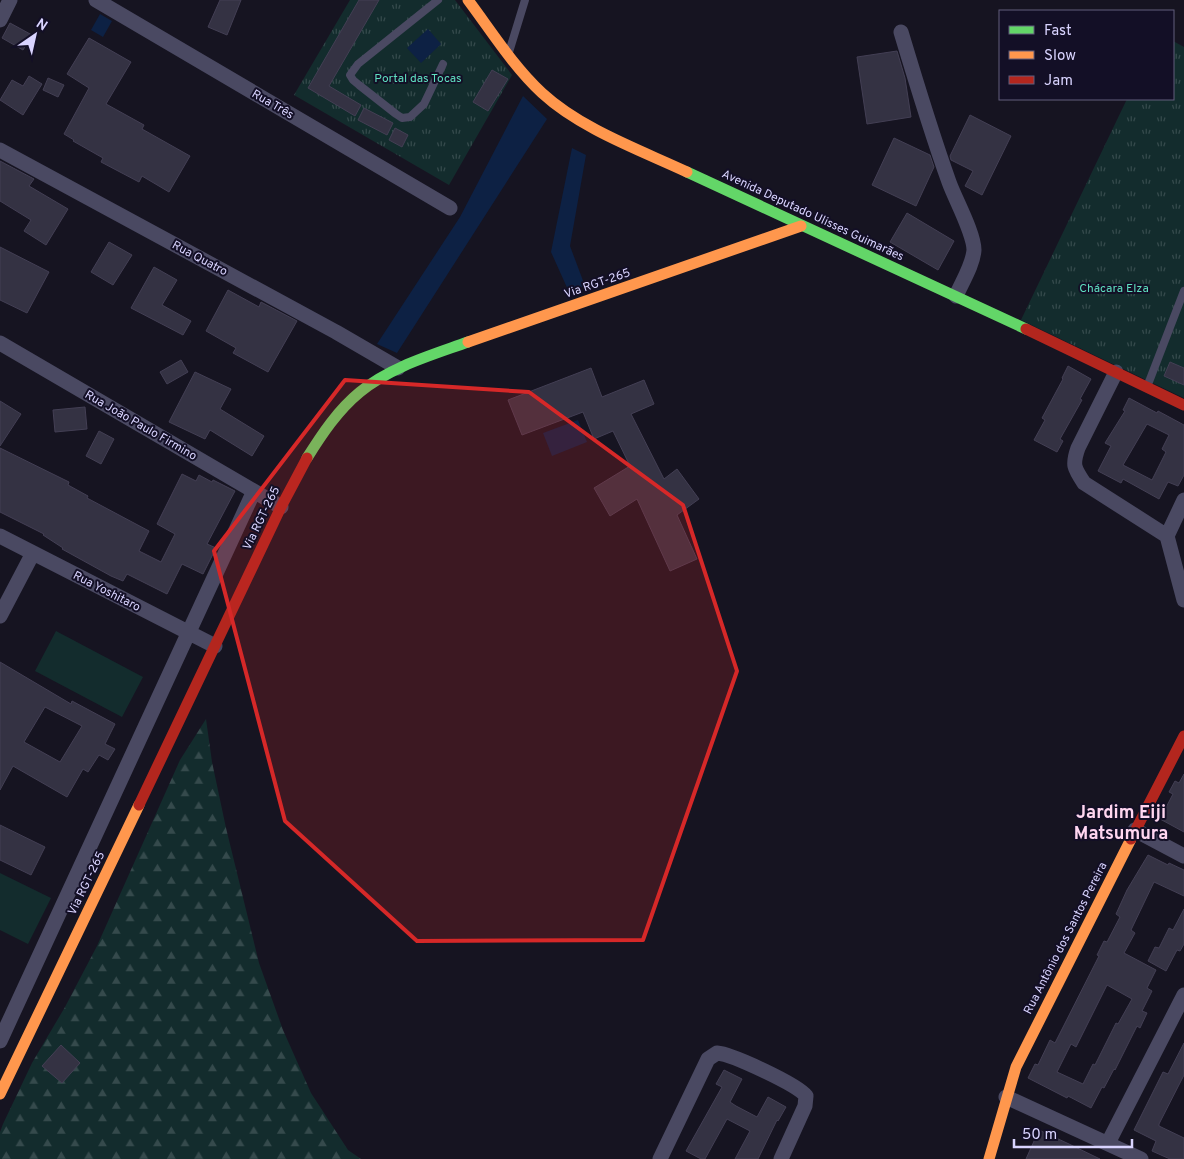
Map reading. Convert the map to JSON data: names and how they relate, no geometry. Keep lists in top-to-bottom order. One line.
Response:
{"streets":{"street":["Rua Três","Avenida Deputado Ulisses Guimarães","Rua Quatro","Via RGT-265","Rua João Paulo Firmino","Rua Yoshitaro","Rua Antônio dos Santos Pereira"]},"crossings":[["Avenida Deputado Ulisses Guimarães","Via RGT-265"],["Rua Quatro","Via RGT-265"],["Via RGT-265","Rua João Paulo Firmino"],["Via RGT-265","Rua Yoshitaro"]],"districts":["Jardim Eiji Matsumura"],"parks":["Portal das Tocas","Chácara Elza"],"legend":["Fast","Slow","Jam"],"scale_bar":"50 m","north":"top right"}
